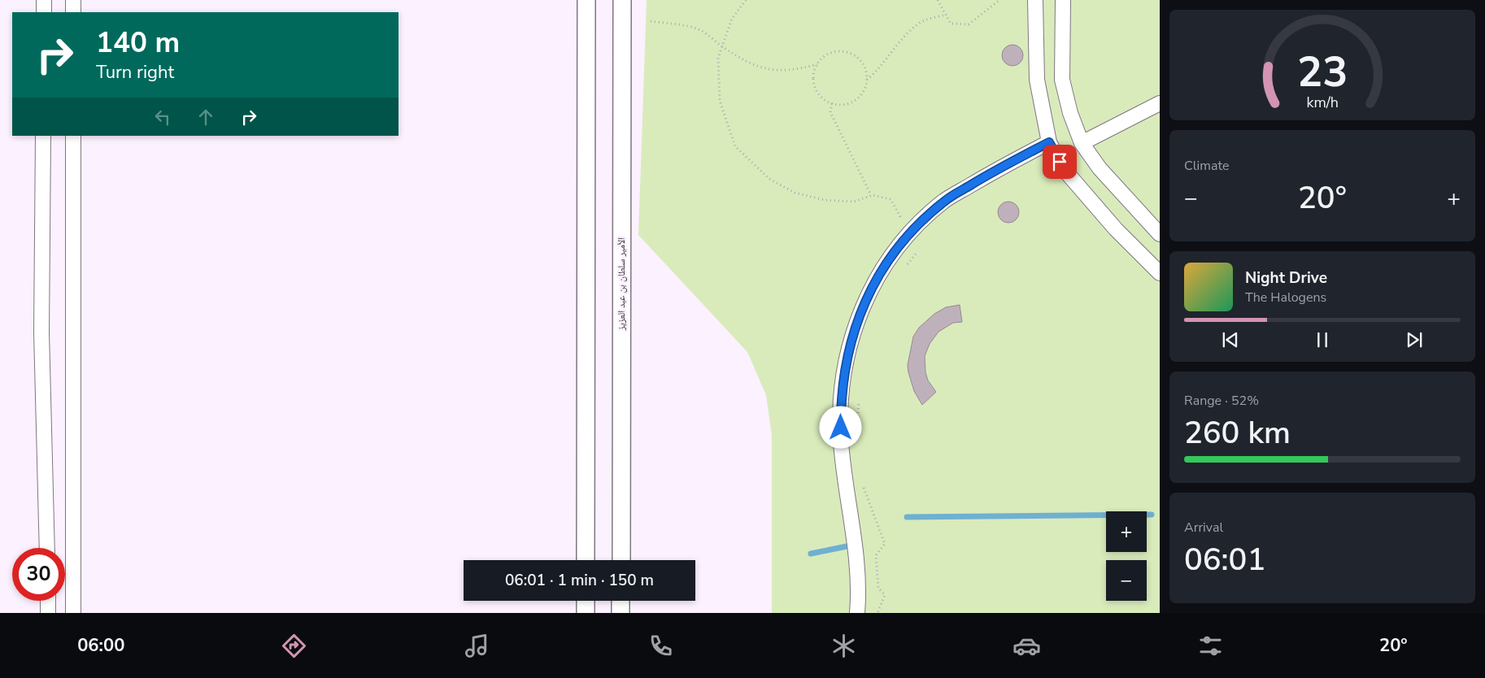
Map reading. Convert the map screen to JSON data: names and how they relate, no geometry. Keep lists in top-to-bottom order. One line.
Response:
{"streets":{"street":["الأمير سلطان بن عبد العزيز"]},"page":{"turn":["140 m","Turn right"],"tile":["Climate",["Range · 52%","260 km"],["Arrival","06:01"]],"heat":["−","20°","+"],"song":["Night Drive","The Halogens"],"map_buttons":["+","−"],"limit":"30","trip":"06:01 · 1 min · 150 m","tabs":["06:00","20°"],"gauge":["23","km/h"]}}
